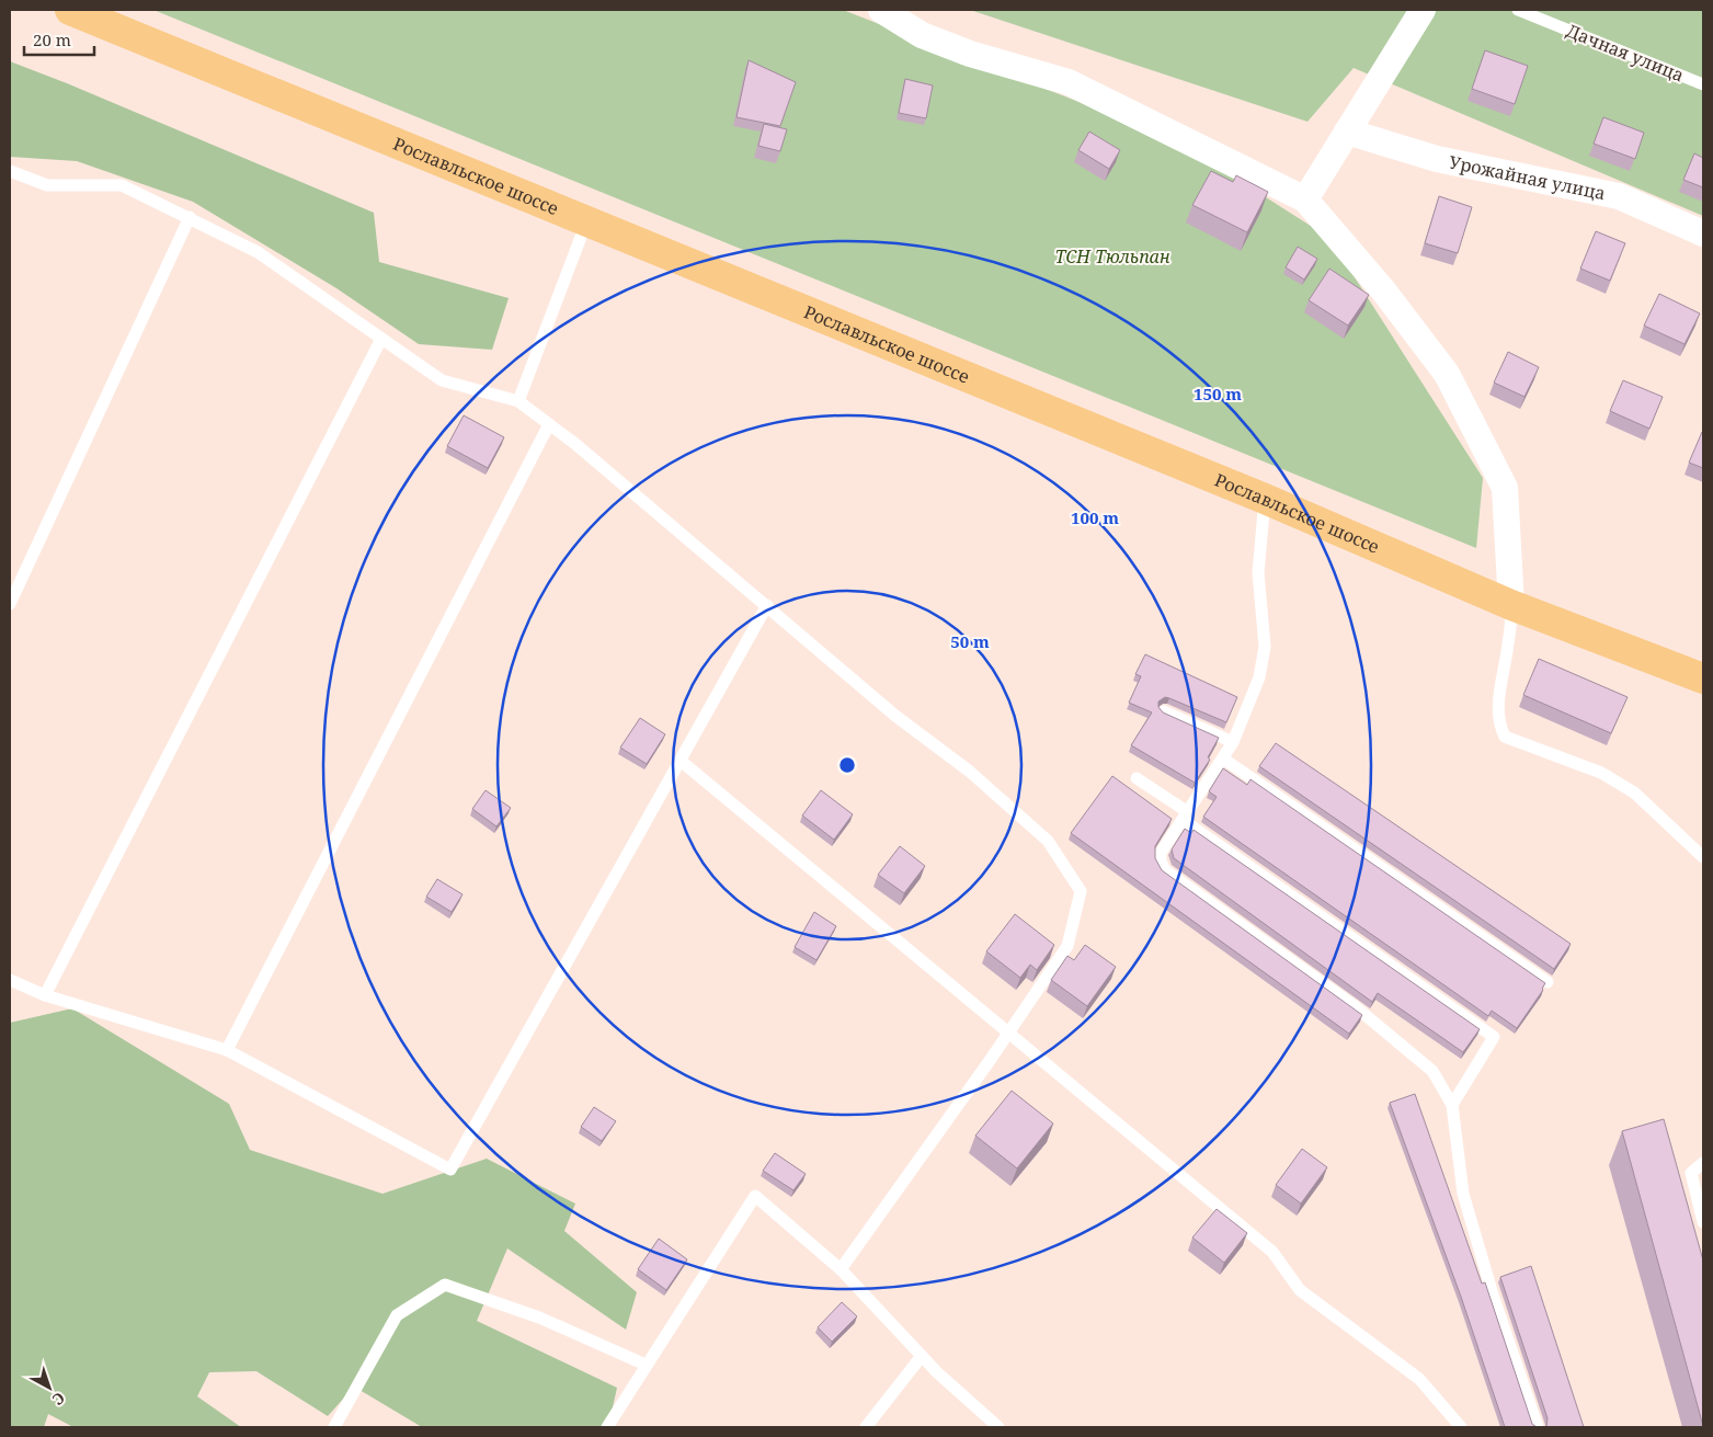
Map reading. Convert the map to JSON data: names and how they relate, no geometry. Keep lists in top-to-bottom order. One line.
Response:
{"streets":{"main road":["Рославльское шоссе"],"street":["Урожайная улица"],"lane":["Дачная улица"]},"parks":["ТСН Тюльпан"],"scale_bar":"20 m","north":"bottom right","rings":["150 m","100 m","50 m"]}
